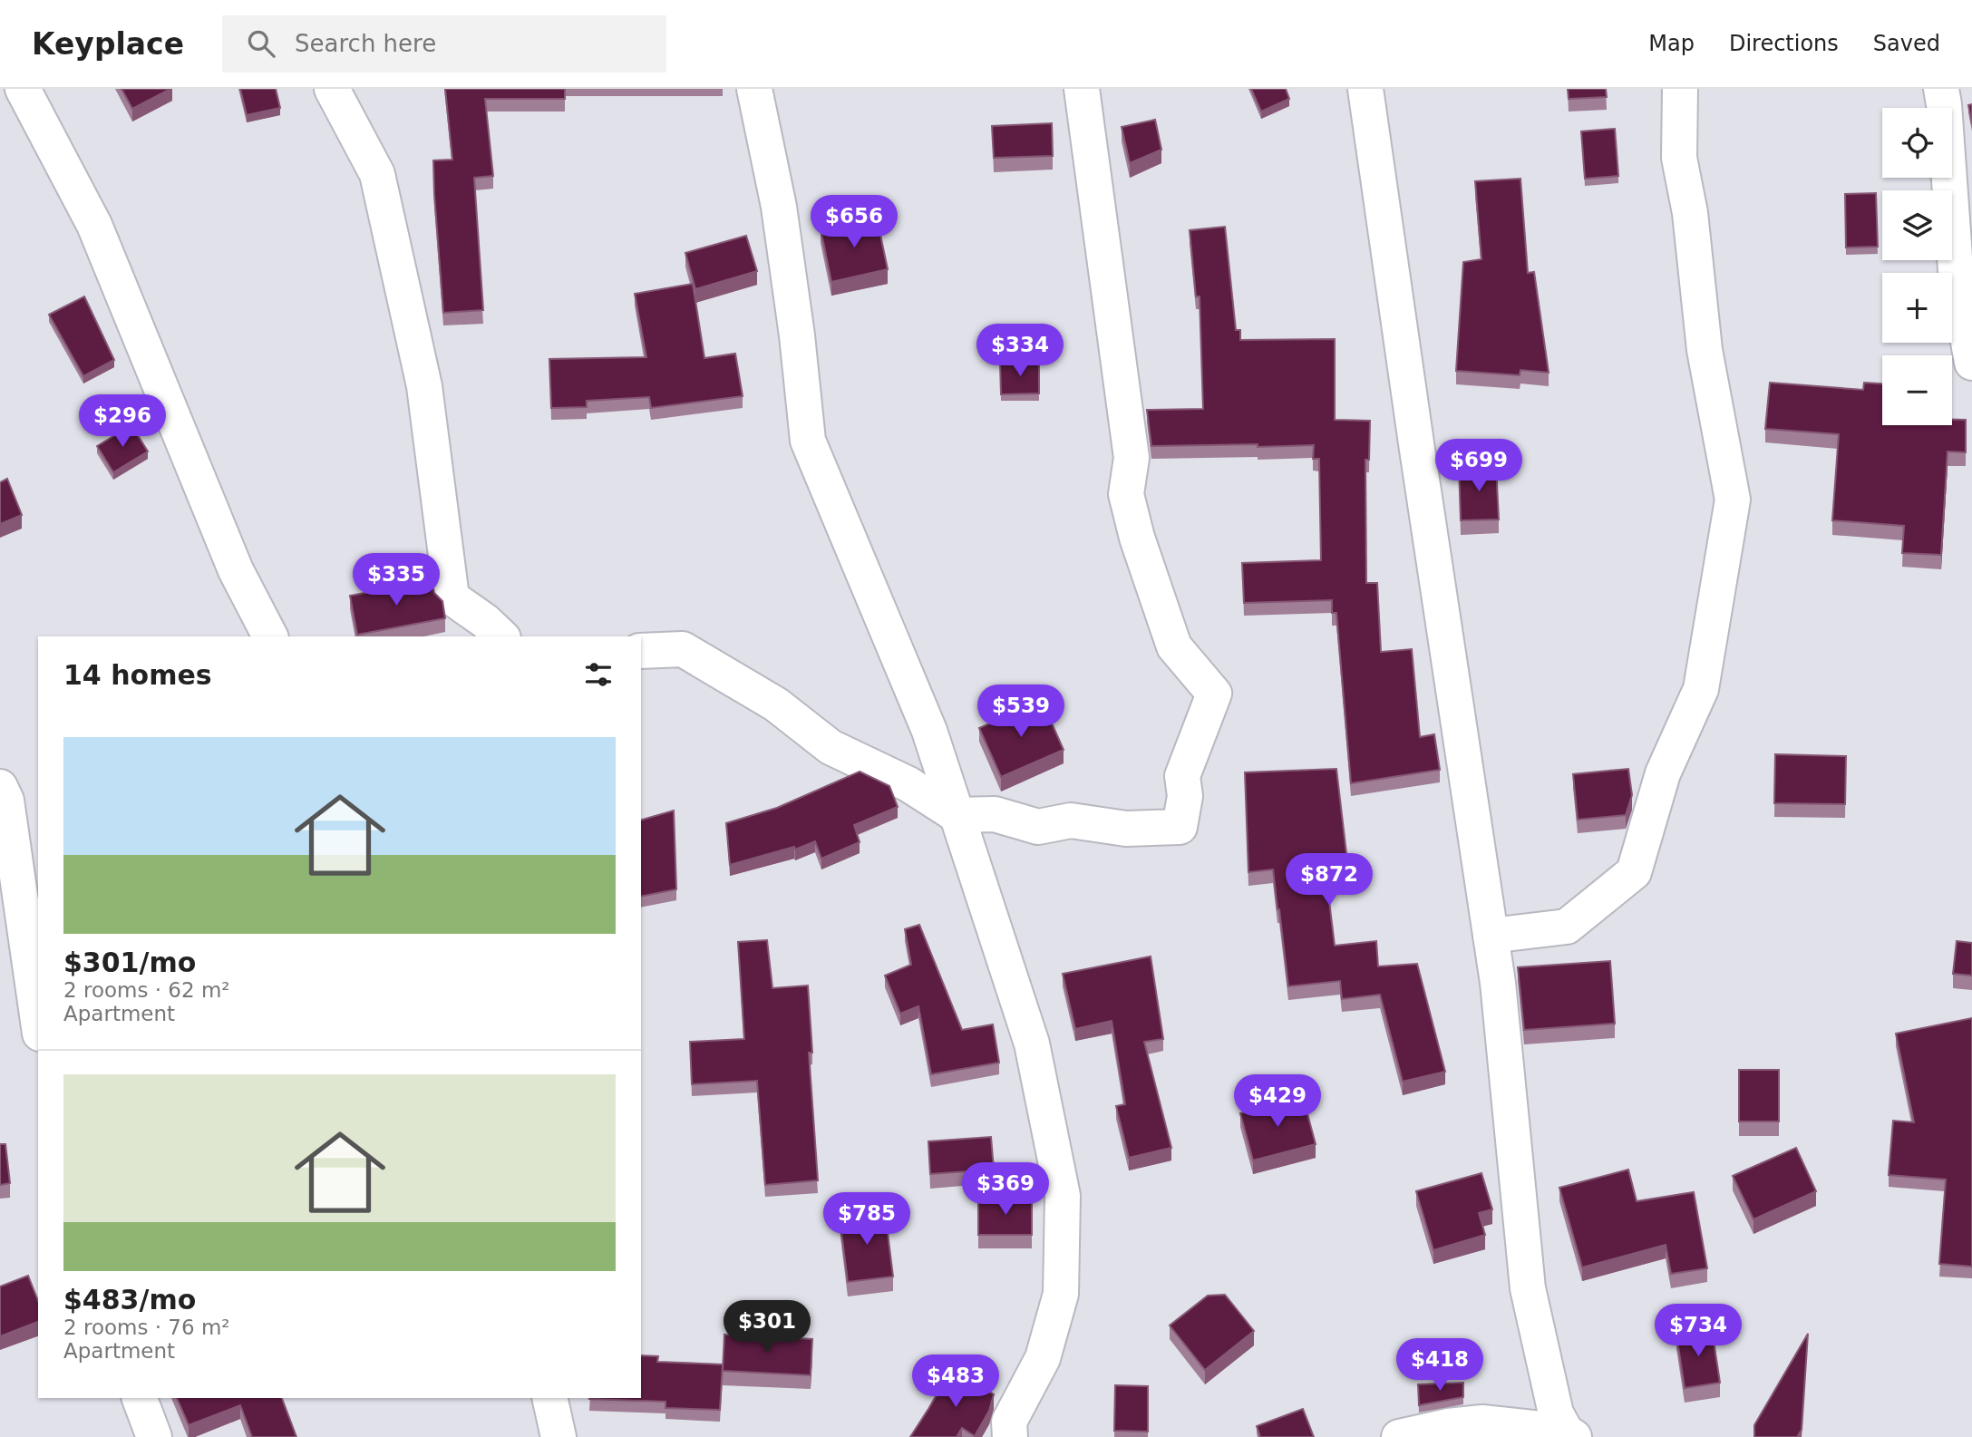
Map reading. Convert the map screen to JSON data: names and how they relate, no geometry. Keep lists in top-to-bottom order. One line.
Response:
{"page":{"header":"Keyplace","search":"Search here","nav":["Map","Directions","Saved"],"map_buttons":["+","−"],"price":["$656","$334","$296","$699","$335","$539","$872","$429","$369","$785","$301","$734","$418","$483"],"heading":"14 homes","list":[{"name":"$301/mo","note":"2 rooms · 62 m² · Apartment"},{"name":"$483/mo","note":"2 rooms · 76 m² · Apartment"}]}}
